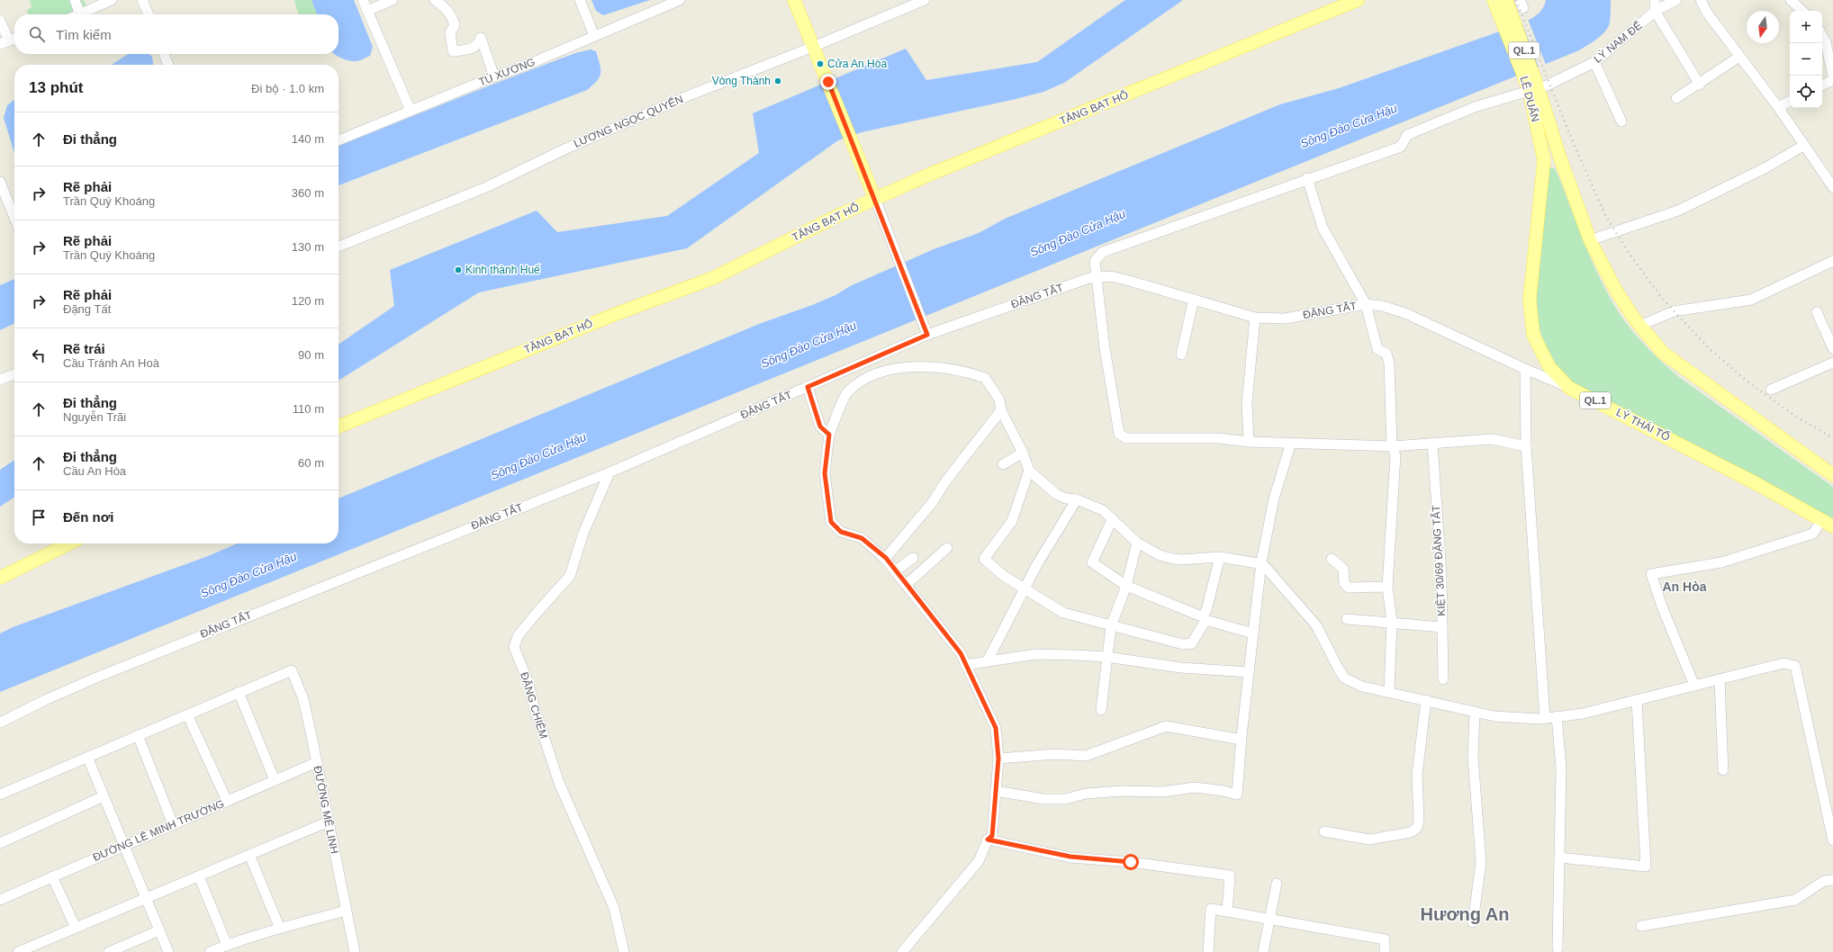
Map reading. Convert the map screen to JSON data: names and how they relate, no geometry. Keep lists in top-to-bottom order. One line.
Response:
{"streets":{"main road":["QL.1","LÊ DUẨN","TĂNG BẠT HỔ","LÝ THÁI TỔ"],"street":["LÝ NAM ĐẾ","TÚ XƯƠNG","LƯƠNG NGỌC QUYẾN","ĐẶNG TẤT","KIỆT 30/69 ĐẶNG TẤT","ĐẶNG CHIÊM","ĐƯỜNG MÊ LINH","ĐƯỜNG LÊ MINH TRƯỜNG"]},"crossings":[["LÝ NAM ĐẾ","LÊ DUẨN"],["LÝ NAM ĐẾ","ĐẶNG TẤT"],["QL.1","LÊ DUẨN"],["LÊ DUẨN","LÝ THÁI TỔ"],["ĐẶNG TẤT","LÝ THÁI TỔ"],["ĐẶNG TẤT","ĐẶNG CHIÊM"],["ĐƯỜNG MÊ LINH","ĐƯỜNG LÊ MINH TRƯỜNG"]],"districts":["An Hòa","Hương An"],"water":["Sông Đào Cửa Hậu"],"places":["Cửa An Hòa","Vòng Thành","Kinh thành Huế"],"north":"bottom","page":{"map_buttons":["+","−"],"search":"Tìm kiếm","heading":["13 phút","Đi bộ · 1.0 km"],"list":[["Đi thẳng","140 m"],["Rẽ phải","Trần Quý Khoáng","360 m"],["Rẽ phải","Trần Quý Khoáng","130 m"],["Rẽ phải","Đặng Tất","120 m"],["Rẽ trái","Cầu Tránh An Hoà","90 m"],["Đi thẳng","Nguyễn Trãi","110 m"],["Đi thẳng","Cầu An Hòa","60 m"],"Đến nơi"]}}
